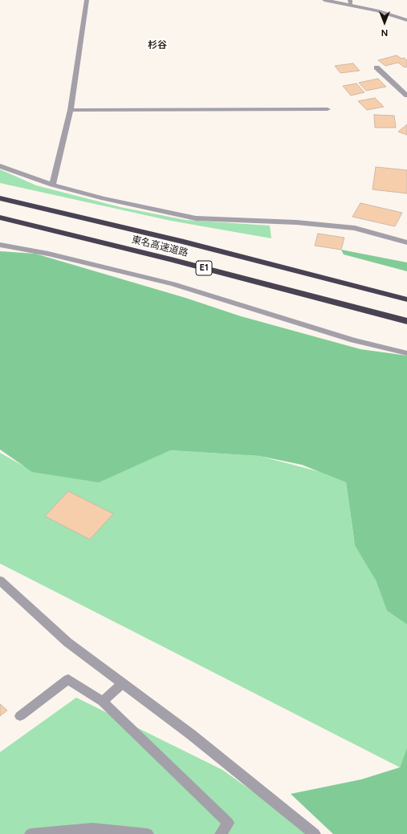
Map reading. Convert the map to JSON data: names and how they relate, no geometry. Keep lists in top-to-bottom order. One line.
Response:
{"streets":{"highway":["東名高速道路","E1"]},"districts":["杉谷"],"north":"bottom"}
